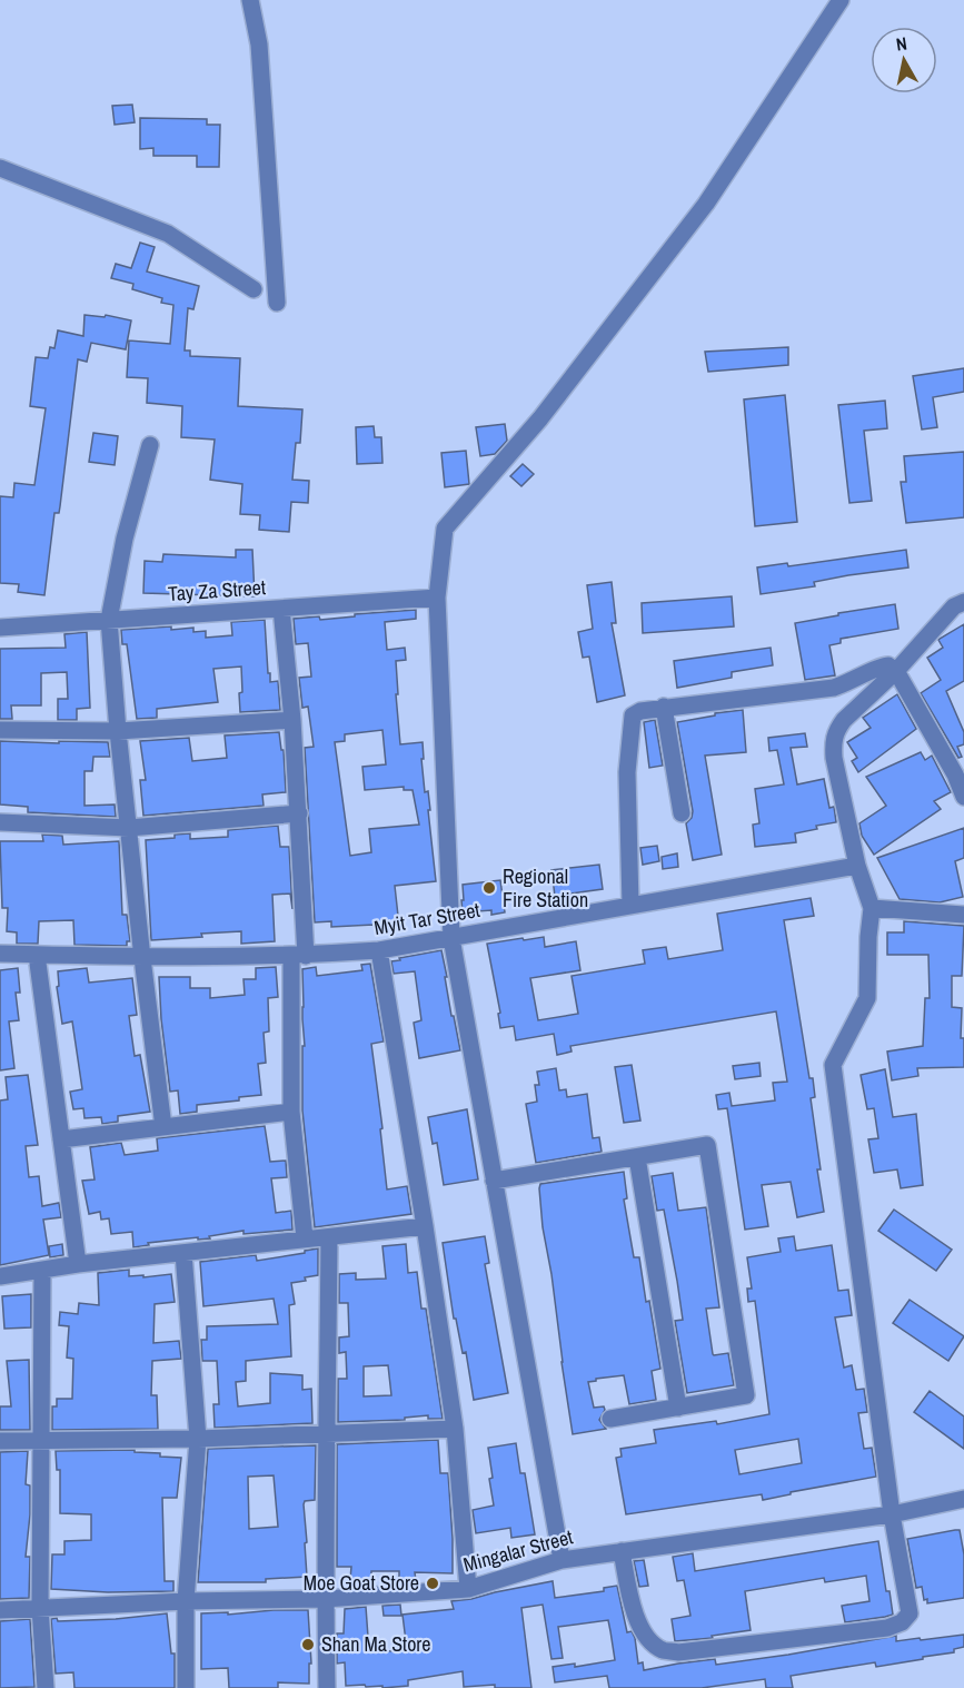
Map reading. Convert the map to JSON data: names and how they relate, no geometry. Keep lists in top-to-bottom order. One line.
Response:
{"streets":{"street":["Tay Za Street","Myit Tar Street","Mingalar Street"]},"places":["Regional Fire Station","Moe Goat Store","Shan Ma Store"],"north":"top"}
